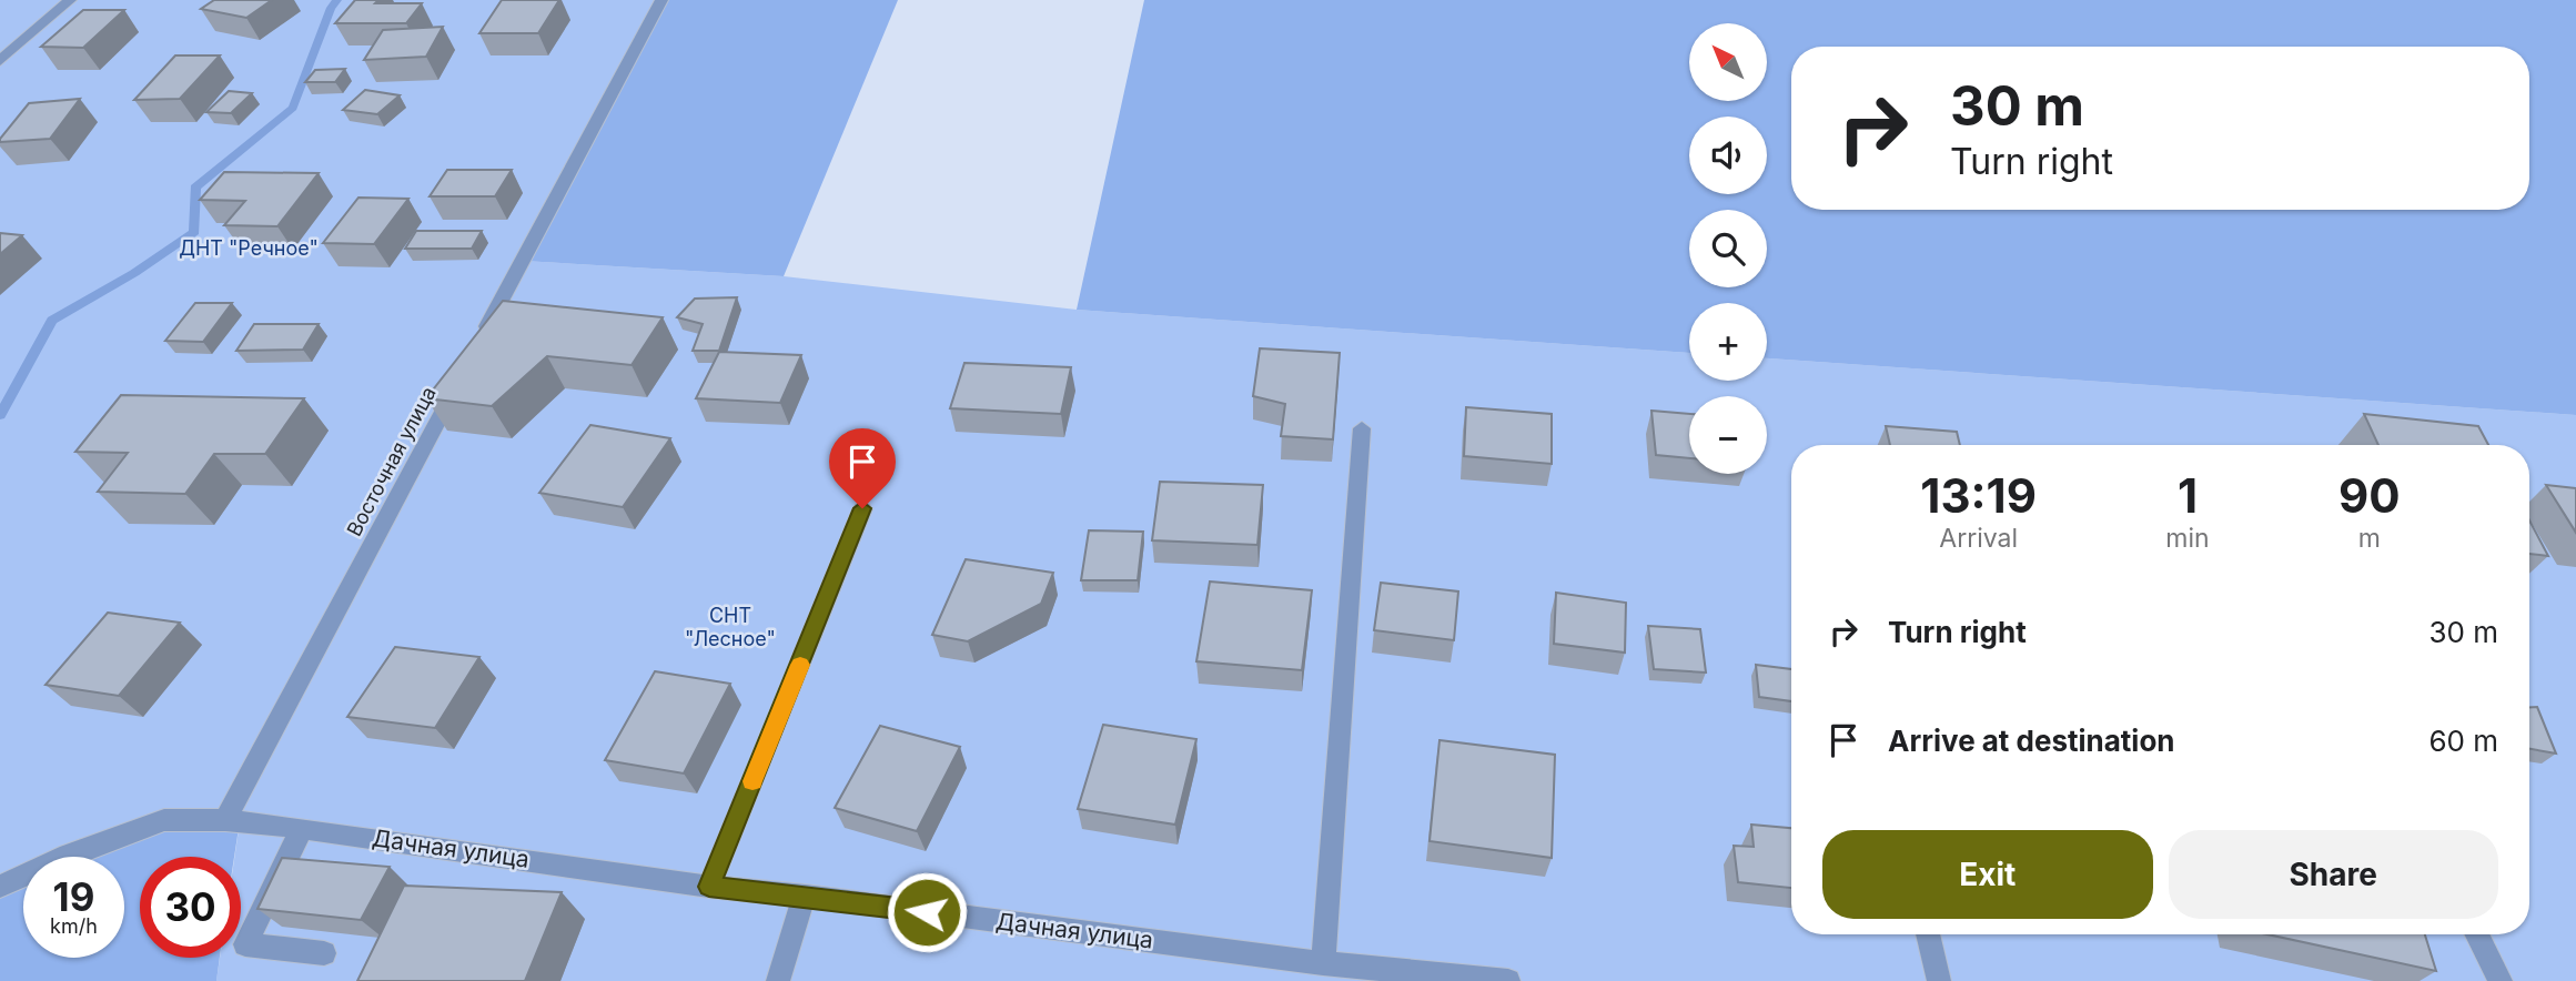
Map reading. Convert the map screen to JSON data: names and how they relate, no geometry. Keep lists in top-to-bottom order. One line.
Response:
{"streets":{"street":["Восточная улица","Дачная улица"]},"crossings":[["Восточная улица","Дачная улица"]],"parks":["ДНТ \"Речное\"","СНТ \"Лесное\""],"north":"top left","page":{"map_buttons":["+","−"],"turn":["30 m","Turn right"],"eta":["13:19","Arrival","1","min","90","m"],"list":[{"name":"Turn right","value":"30 m"},{"name":"Arrive at destination","value":"60 m"}],"buttons":["Exit","Share"],"speed":"19 km/h","limit":"30"}}
